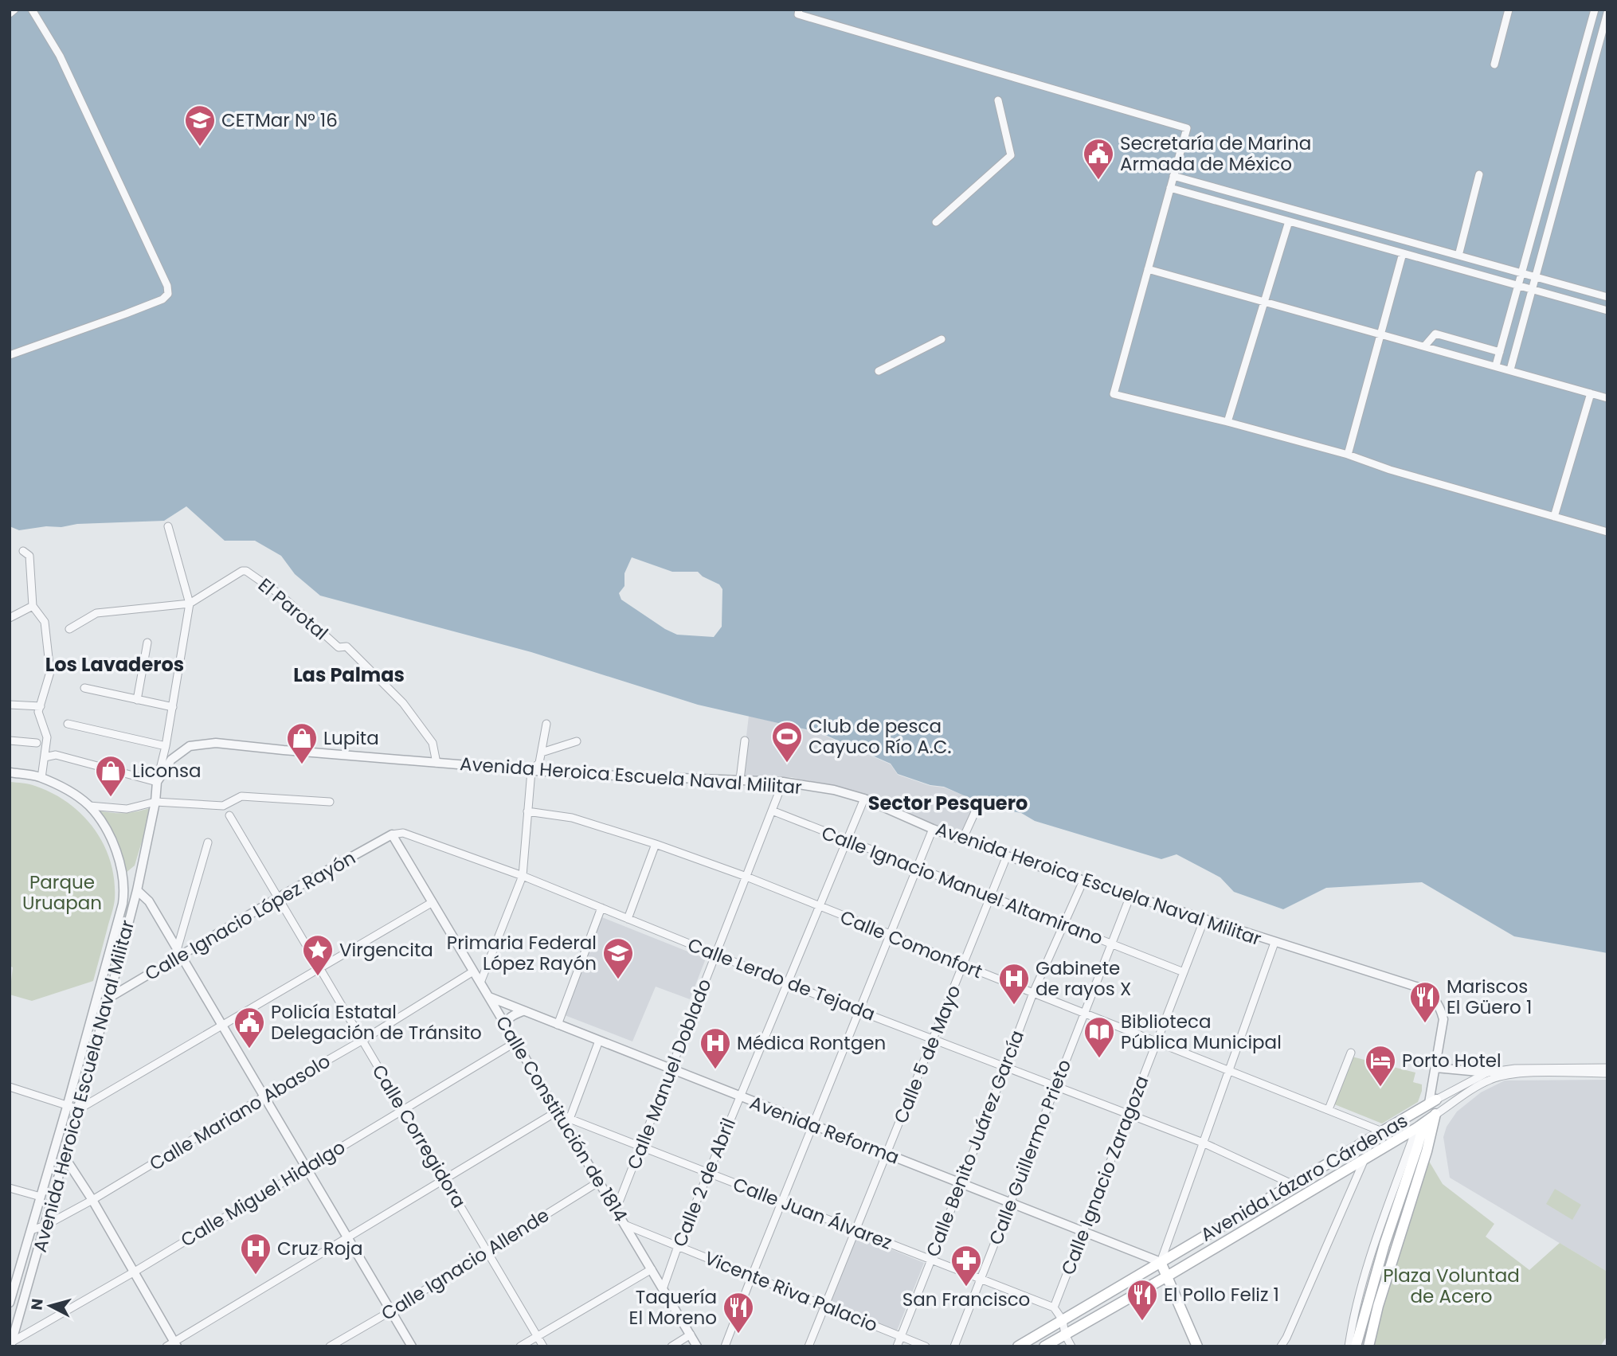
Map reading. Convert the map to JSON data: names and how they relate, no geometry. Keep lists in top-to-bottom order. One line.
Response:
{"streets":{"main road":["Avenida Lázaro Cárdenas"],"street":["El Parotal","Avenida Heroica Escuela Naval Militar","Calle Ignacio Manuel Altamirano","Calle Ignacio López Rayón","Calle Comonfort","Calle Lerdo de Tejada","Calle 5 de Mayo","Calle Manuel Doblado","Calle Mariano Abasolo","Calle Constitución de 1814","Avenida Reforma","Calle Corregidora","Calle Benito Juárez García","Calle Guillermo Prieto","Calle Ignacio Zaragoza","Calle 2 de Abril","Calle Miguel Hidalgo","Calle Juan Álvarez","Calle Ignacio Allende","Vicente Riva Palacio"]},"crossings":[["El Parotal","Avenida Heroica Escuela Naval Militar"],["Avenida Heroica Escuela Naval Militar","Calle Ignacio López Rayón"],["Avenida Heroica Escuela Naval Militar","Calle 5 de Mayo"],["Avenida Heroica Escuela Naval Militar","Calle Manuel Doblado"],["Avenida Heroica Escuela Naval Militar","Calle Mariano Abasolo"],["Avenida Heroica Escuela Naval Militar","Calle Benito Juárez García"],["Avenida Heroica Escuela Naval Militar","Calle Guillermo Prieto"],["Avenida Heroica Escuela Naval Militar","Calle Ignacio Zaragoza"],["Avenida Heroica Escuela Naval Militar","Avenida Lázaro Cárdenas"],["Avenida Heroica Escuela Naval Militar","Calle 2 de Abril"],["Avenida Heroica Escuela Naval Militar","Calle Miguel Hidalgo"],["Calle Ignacio Manuel Altamirano","Calle 5 de Mayo"],["Calle Ignacio Manuel Altamirano","Calle Manuel Doblado"],["Calle Ignacio Manuel Altamirano","Calle Benito Juárez García"],["Calle Ignacio Manuel Altamirano","Calle Guillermo Prieto"],["Calle Ignacio Manuel Altamirano","Calle Ignacio Zaragoza"],["Calle Ignacio Manuel Altamirano","Calle 2 de Abril"],["Calle Ignacio López Rayón","Calle Lerdo de Tejada"],["Calle Ignacio López Rayón","Calle Constitución de 1814"],["Calle Ignacio López Rayón","Calle Corregidora"],["Calle Comonfort","Calle 5 de Mayo"],["Calle Comonfort","Calle Manuel Doblado"],["Calle Comonfort","Calle Benito Juárez García"],["Calle Comonfort","Calle Guillermo Prieto"],["Calle Comonfort","Calle Ignacio Zaragoza"],["Calle Comonfort","Avenida Lázaro Cárdenas"],["Calle Comonfort","Calle 2 de Abril"],["Calle Lerdo de Tejada","Calle 5 de Mayo"],["Calle Lerdo de Tejada","Calle Manuel Doblado"],["Calle Lerdo de Tejada","Calle Constitución de 1814"],["Calle Lerdo de Tejada","Calle Benito Juárez García"],["Calle Lerdo de Tejada","Calle Guillermo Prieto"],["Calle Lerdo de Tejada","Calle Ignacio Zaragoza"],["Calle Lerdo de Tejada","Avenida Lázaro Cárdenas"],["Calle Lerdo de Tejada","Calle 2 de Abril"],["Calle 5 de Mayo","Avenida Reforma"],["Calle 5 de Mayo","Calle Juan Álvarez"],["Calle 5 de Mayo","Vicente Riva Palacio"],["Calle Manuel Doblado","Calle Constitución de 1814"],["Calle Manuel Doblado","Avenida Reforma"],["Calle Manuel Doblado","Calle Juan Álvarez"],["Calle Mariano Abasolo","Calle Constitución de 1814"],["Calle Mariano Abasolo","Calle Corregidora"],["Calle Constitución de 1814","Avenida Reforma"],["Calle Constitución de 1814","Calle 2 de Abril"],["Calle Constitución de 1814","Calle Miguel Hidalgo"],["Calle Constitución de 1814","Calle Juan Álvarez"],["Calle Constitución de 1814","Calle Ignacio Allende"],["Calle Constitución de 1814","Vicente Riva Palacio"],["Avenida Reforma","Calle Benito Juárez García"],["Avenida Reforma","Calle Guillermo Prieto"],["Avenida Reforma","Calle Ignacio Zaragoza"],["Avenida Reforma","Avenida Lázaro Cárdenas"],["Avenida Reforma","Calle 2 de Abril"],["Calle Corregidora","Calle Miguel Hidalgo"],["Calle Corregidora","Calle Ignacio Allende"],["Calle Benito Juárez García","Calle Juan Álvarez"],["Calle Benito Juárez García","Vicente Riva Palacio"],["Calle Guillermo Prieto","Calle Juan Álvarez"],["Calle Ignacio Zaragoza","Calle Juan Álvarez"],["Calle 2 de Abril","Calle Juan Álvarez"],["Calle 2 de Abril","Vicente Riva Palacio"]],"districts":["Los Lavaderos","Las Palmas","Sector Pesquero"],"parks":["Parque Uruapan","Plaza Voluntad de Acero"],"places":{"school or university":["CETMar N° 16","Primaria Federal López Rayón"],"public building":["Secretaría de Marina Armada de México","Policía Estatal Delegación de Tránsito"],"sports":["Club de pesca Cayuco Río A.C."],"shop":["Lupita","Liconsa"],"place":["Virgencita"],"hospital":["Gabinete de rayos X","Médica Rontgen","Cruz Roja"],"restaurant":["Mariscos El Güero 1","El Pollo Feliz 1","Taquería El Moreno"],"library":["Biblioteca Pública Municipal"],"hotel":["Porto Hotel"],"pharmacy":["San Francisco"]},"north":"left"}
